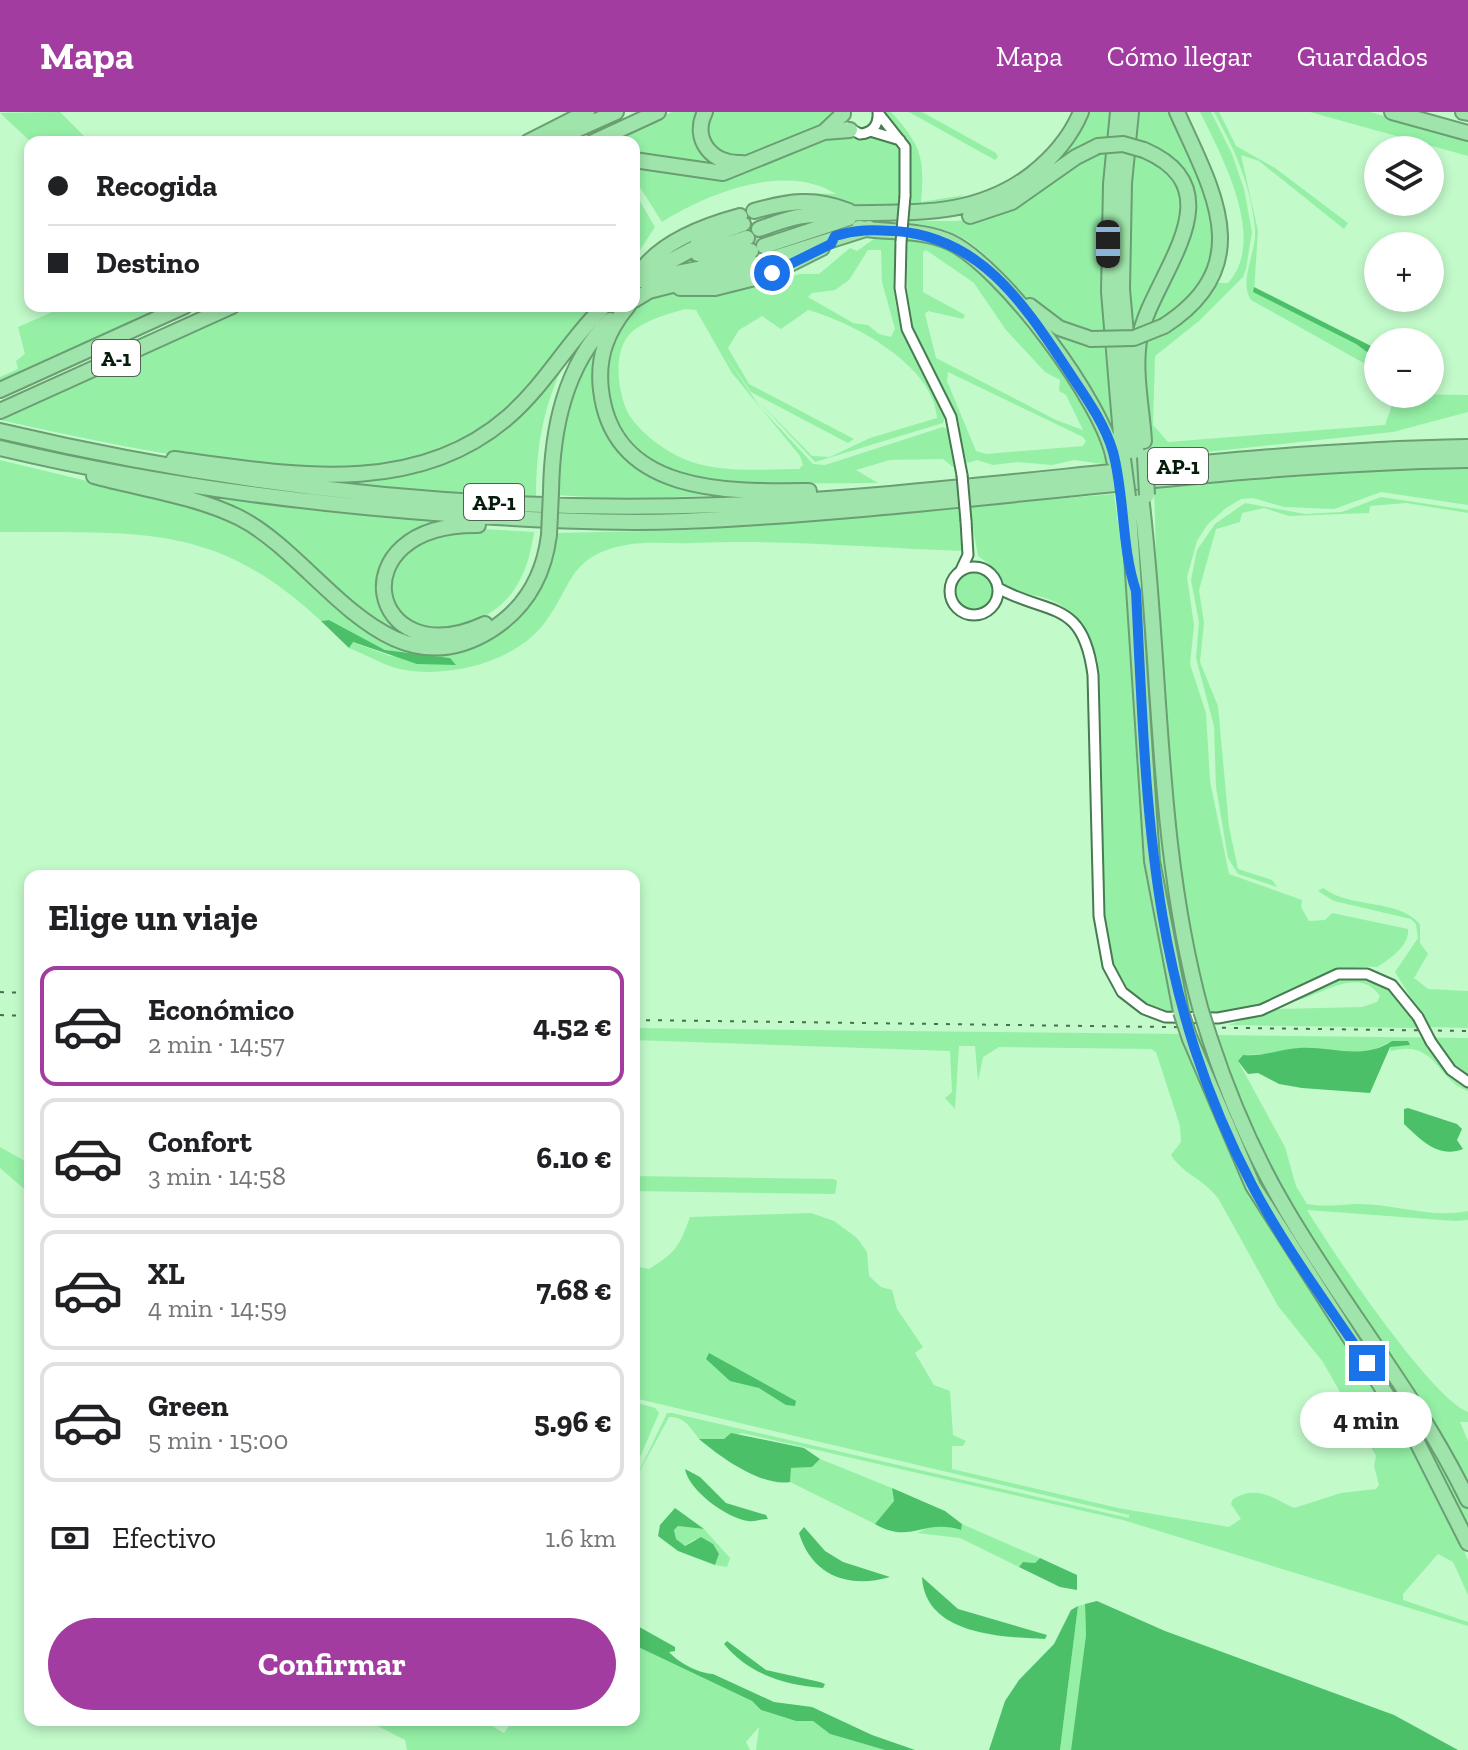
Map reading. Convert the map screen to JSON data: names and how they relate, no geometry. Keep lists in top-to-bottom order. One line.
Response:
{"streets":{"highway":["A-1","AP-1"]},"page":{"header":"Mapa","nav":["Mapa","Cómo llegar","Guardados"],"map_buttons":["+","−"],"banner":["Recogida","Destino"],"heading":"Elige un viaje","list":[{"name":"Económico","note":"2 min · 14:57","value":"4.52 €"},{"name":"Confort","note":"3 min · 14:58","value":"6.10 €"},{"name":"XL","note":"4 min · 14:59","value":"7.68 €"},{"name":"Green","note":"5 min · 15:00","value":"5.96 €"}],"bubble":"4 min","pay":["Efectivo","1.6 km"],"buttons":"Confirmar"}}
